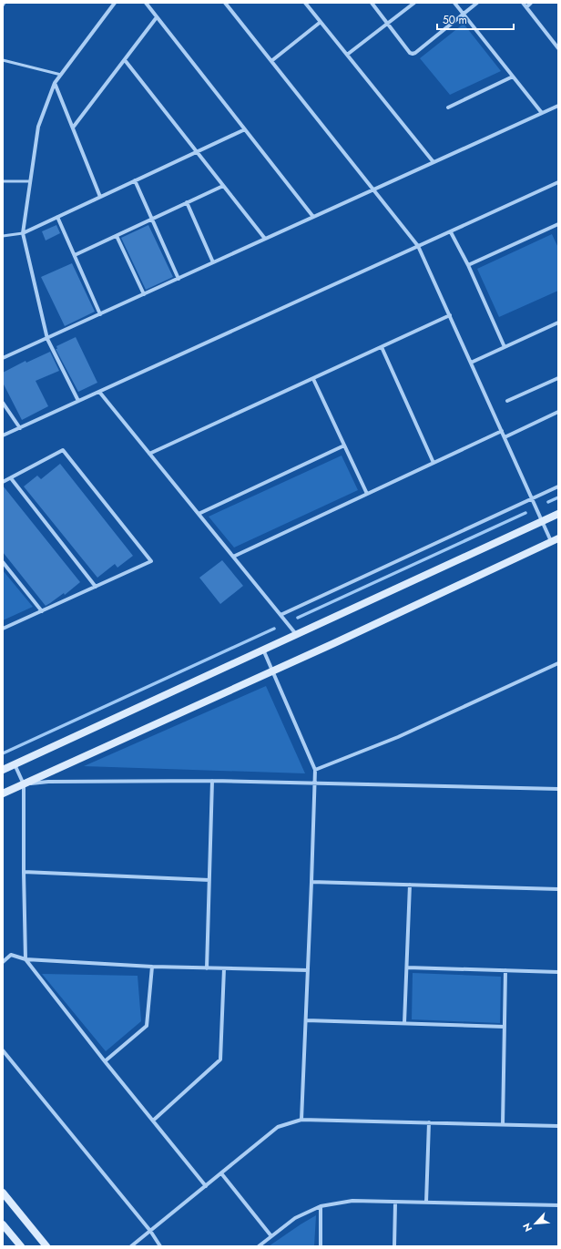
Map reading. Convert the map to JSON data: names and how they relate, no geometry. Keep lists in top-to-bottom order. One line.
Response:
{"scale_bar":"50 m","north":"bottom left"}
